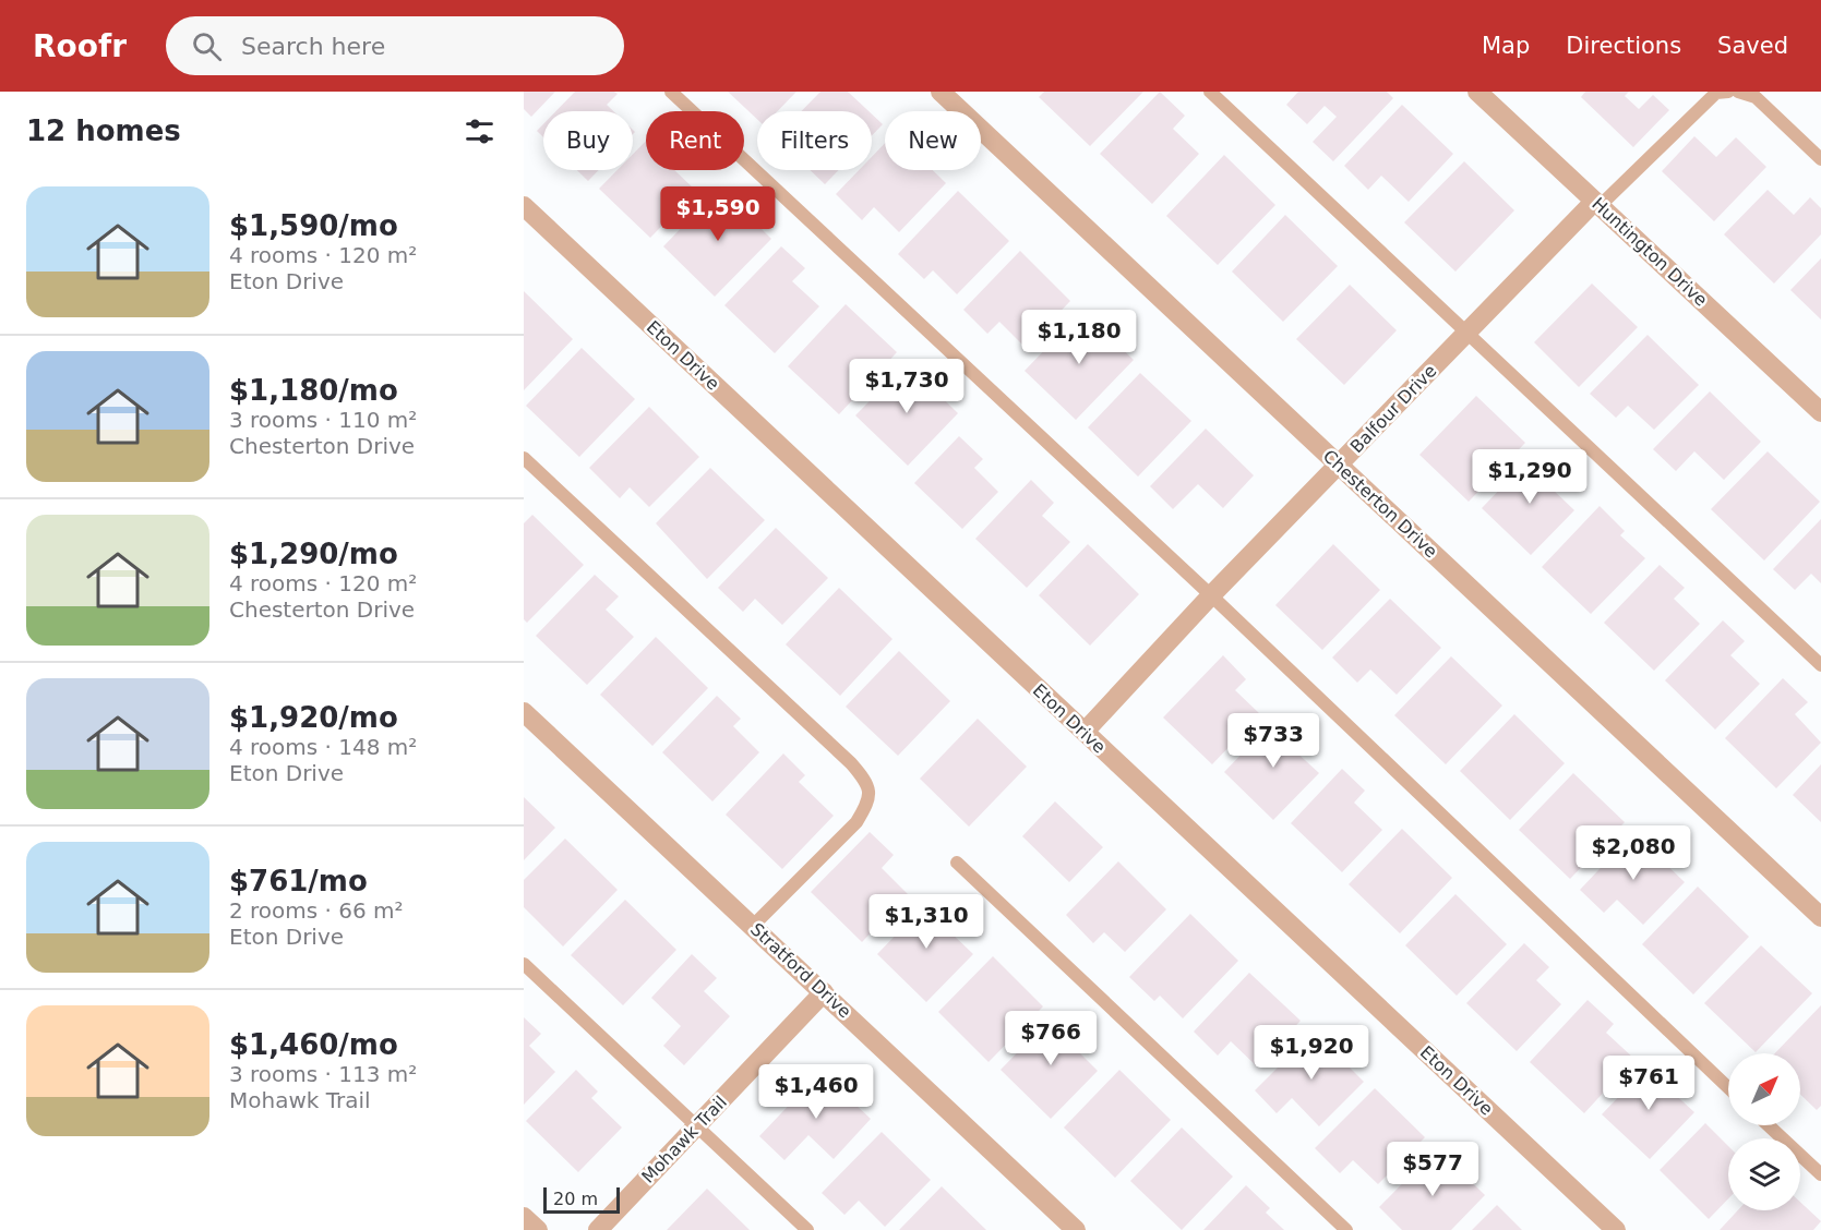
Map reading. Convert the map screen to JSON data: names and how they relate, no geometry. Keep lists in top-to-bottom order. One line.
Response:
{"streets":{"street":["Huntington Drive","Eton Drive","Balfour Drive","Chesterton Drive","Stratford Drive","Mohawk Trail"]},"crossings":[["Huntington Drive","Balfour Drive"],["Eton Drive","Balfour Drive"],["Balfour Drive","Chesterton Drive"],["Stratford Drive","Mohawk Trail"]],"scale_bar":"20 m","north":"top right","page":{"header":"Roofr","search":"Search here","nav":["Map","Directions","Saved"],"heading":"12 homes","chip":["Buy","Rent","Filters","New"],"list":[{"name":"$1,590/mo","note":"4 rooms · 120 m² · Eton Drive"},{"name":"$1,180/mo","note":"3 rooms · 110 m² · Chesterton Drive"},{"name":"$1,290/mo","note":"4 rooms · 120 m² · Chesterton Drive"},{"name":"$1,920/mo","note":"4 rooms · 148 m² · Eton Drive"},{"name":"$761/mo","note":"2 rooms · 66 m² · Eton Drive"},{"name":"$1,460/mo","note":"3 rooms · 113 m² · Mohawk Trail"}],"price":["$1,590","$1,180","$1,730","$1,290","$733","$2,080","$1,310","$766","$1,920","$761","$1,460","$577"],"scale":"20 m"}}
